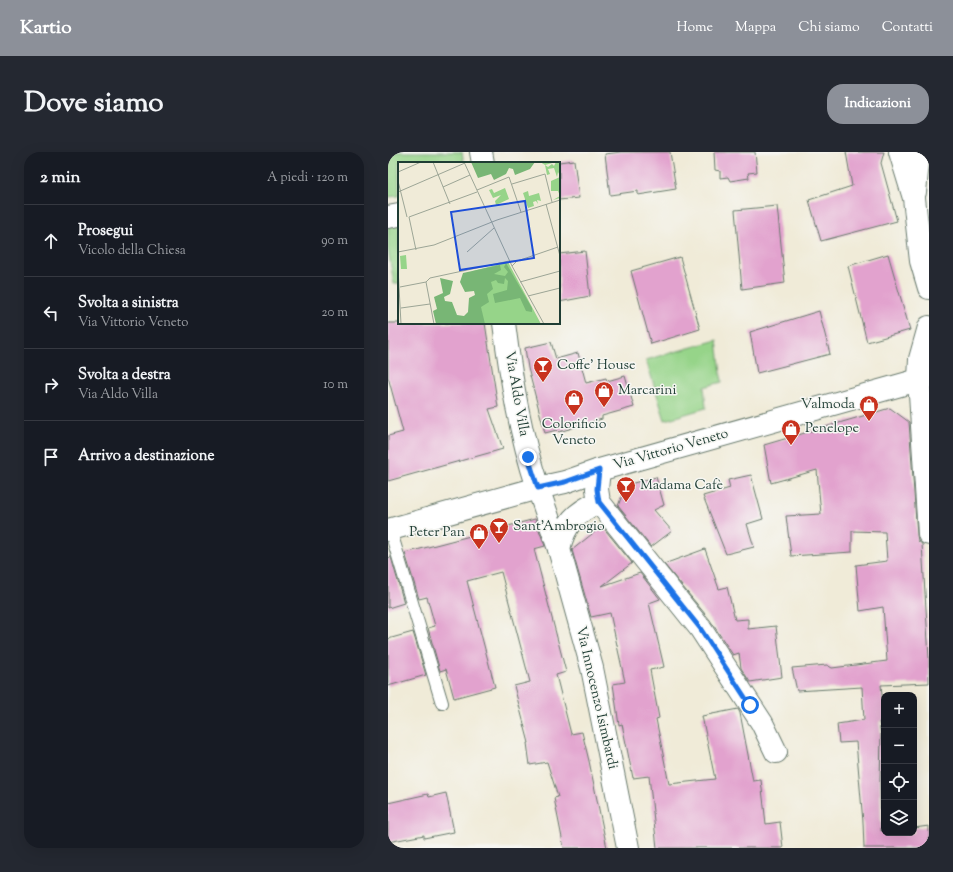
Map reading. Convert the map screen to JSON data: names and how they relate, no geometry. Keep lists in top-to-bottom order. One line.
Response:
{"streets":{"street":["Via Aldo Villa","Via Vittorio Veneto","Via Innocenzo Isimbardi"]},"crossings":[["Via Aldo Villa","Via Vittorio Veneto"],["Via Aldo Villa","Via Innocenzo Isimbardi"],["Via Vittorio Veneto","Via Innocenzo Isimbardi"]],"places":{"bar":["Coffe' House","Madama Cafè","Sant'Ambrogio"],"shop":["Marcarini","Colorificio Veneto","Valmoda","Penelope","Peter Pan"]},"page":{"header":"Kartio","nav":["Home","Mappa","Chi siamo","Contatti"],"title":"Dove siamo","buttons":"Indicazioni","heading":["2 min","A piedi · 120 m"],"list":[["Prosegui","Vicolo della Chiesa","90 m"],["Svolta a sinistra","Via Vittorio Veneto","20 m"],["Svolta a destra","Via Aldo Villa","10 m"],"Arrivo a destinazione"],"map_buttons":["+","−"]}}
